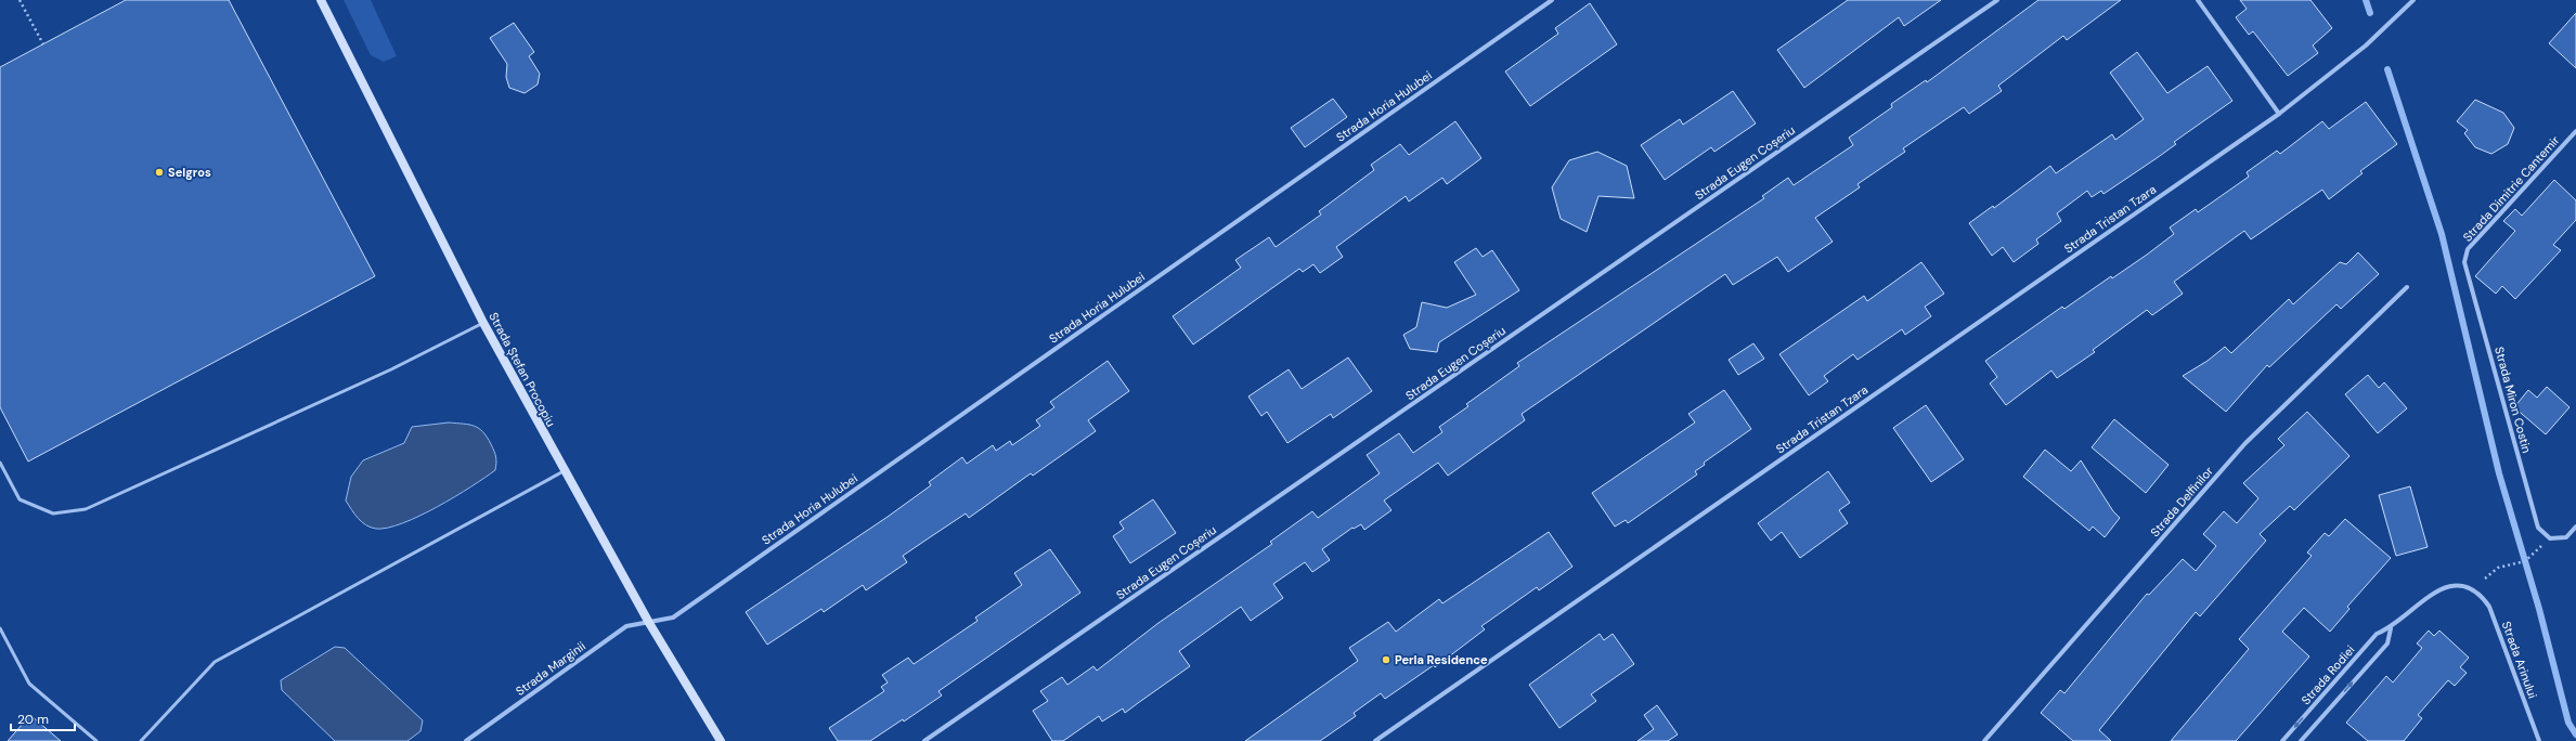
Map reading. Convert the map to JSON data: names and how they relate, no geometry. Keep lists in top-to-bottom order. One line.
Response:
{"streets":{"street":["Strada Horia Hulubei","Strada Eugen Coșeriu","Strada Dimitrie Cantemir","Strada Tristan Tzara","Strada Ștefan Procopiu","Strada Miron Costin","Strada Delfinilor","Strada Arinului","Strada Marginii","Strada Rodiei"]},"crossings":[["Strada Horia Hulubei","Strada Ștefan Procopiu"],["Strada Horia Hulubei","Strada Marginii"],["Strada Dimitrie Cantemir","Strada Miron Costin"],["Strada Ștefan Procopiu","Strada Marginii"],["Strada Arinului","Strada Rodiei"]],"places":["Selgros","Perla Residence"],"scale_bar":"20 m"}
